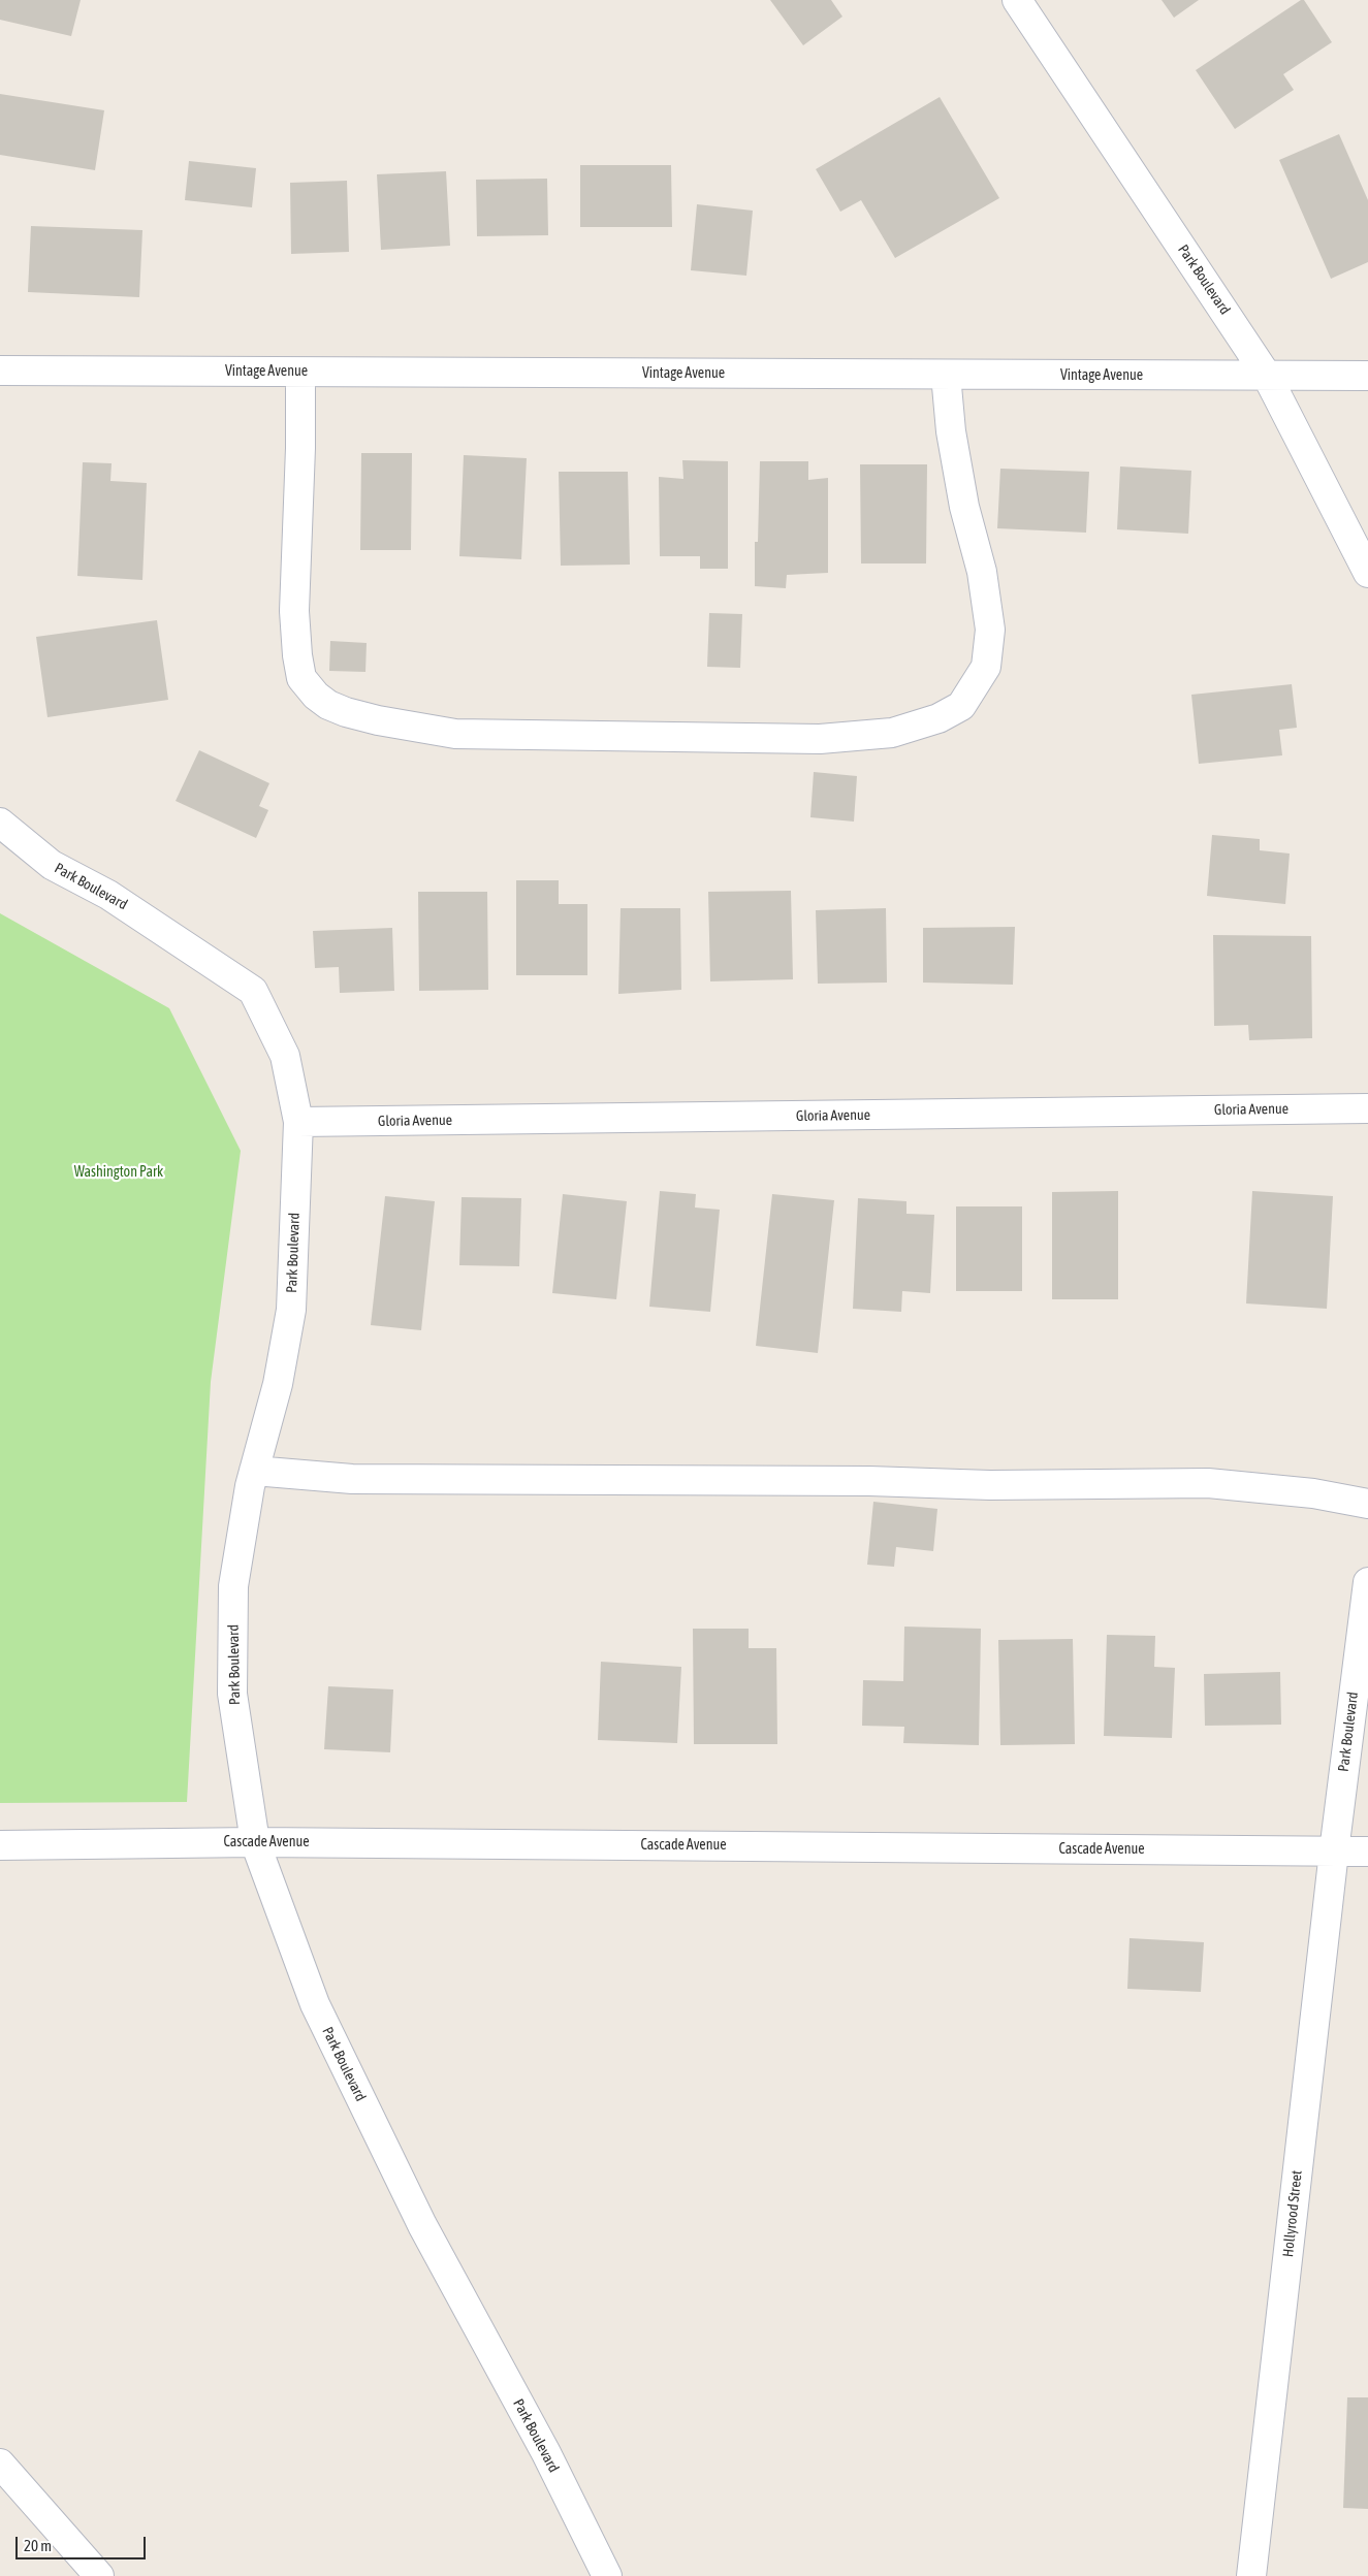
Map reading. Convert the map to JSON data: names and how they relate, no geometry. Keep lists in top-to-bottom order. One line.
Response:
{"streets":{"street":["Park Boulevard","Vintage Avenue","Gloria Avenue","Cascade Avenue","Hollyrood Street"]},"crossings":[["Park Boulevard","Vintage Avenue"],["Park Boulevard","Gloria Avenue"],["Park Boulevard","Cascade Avenue"],["Park Boulevard","Hollyrood Street"],["Cascade Avenue","Hollyrood Street"]],"parks":["Washington Park"],"scale_bar":"20 m"}
